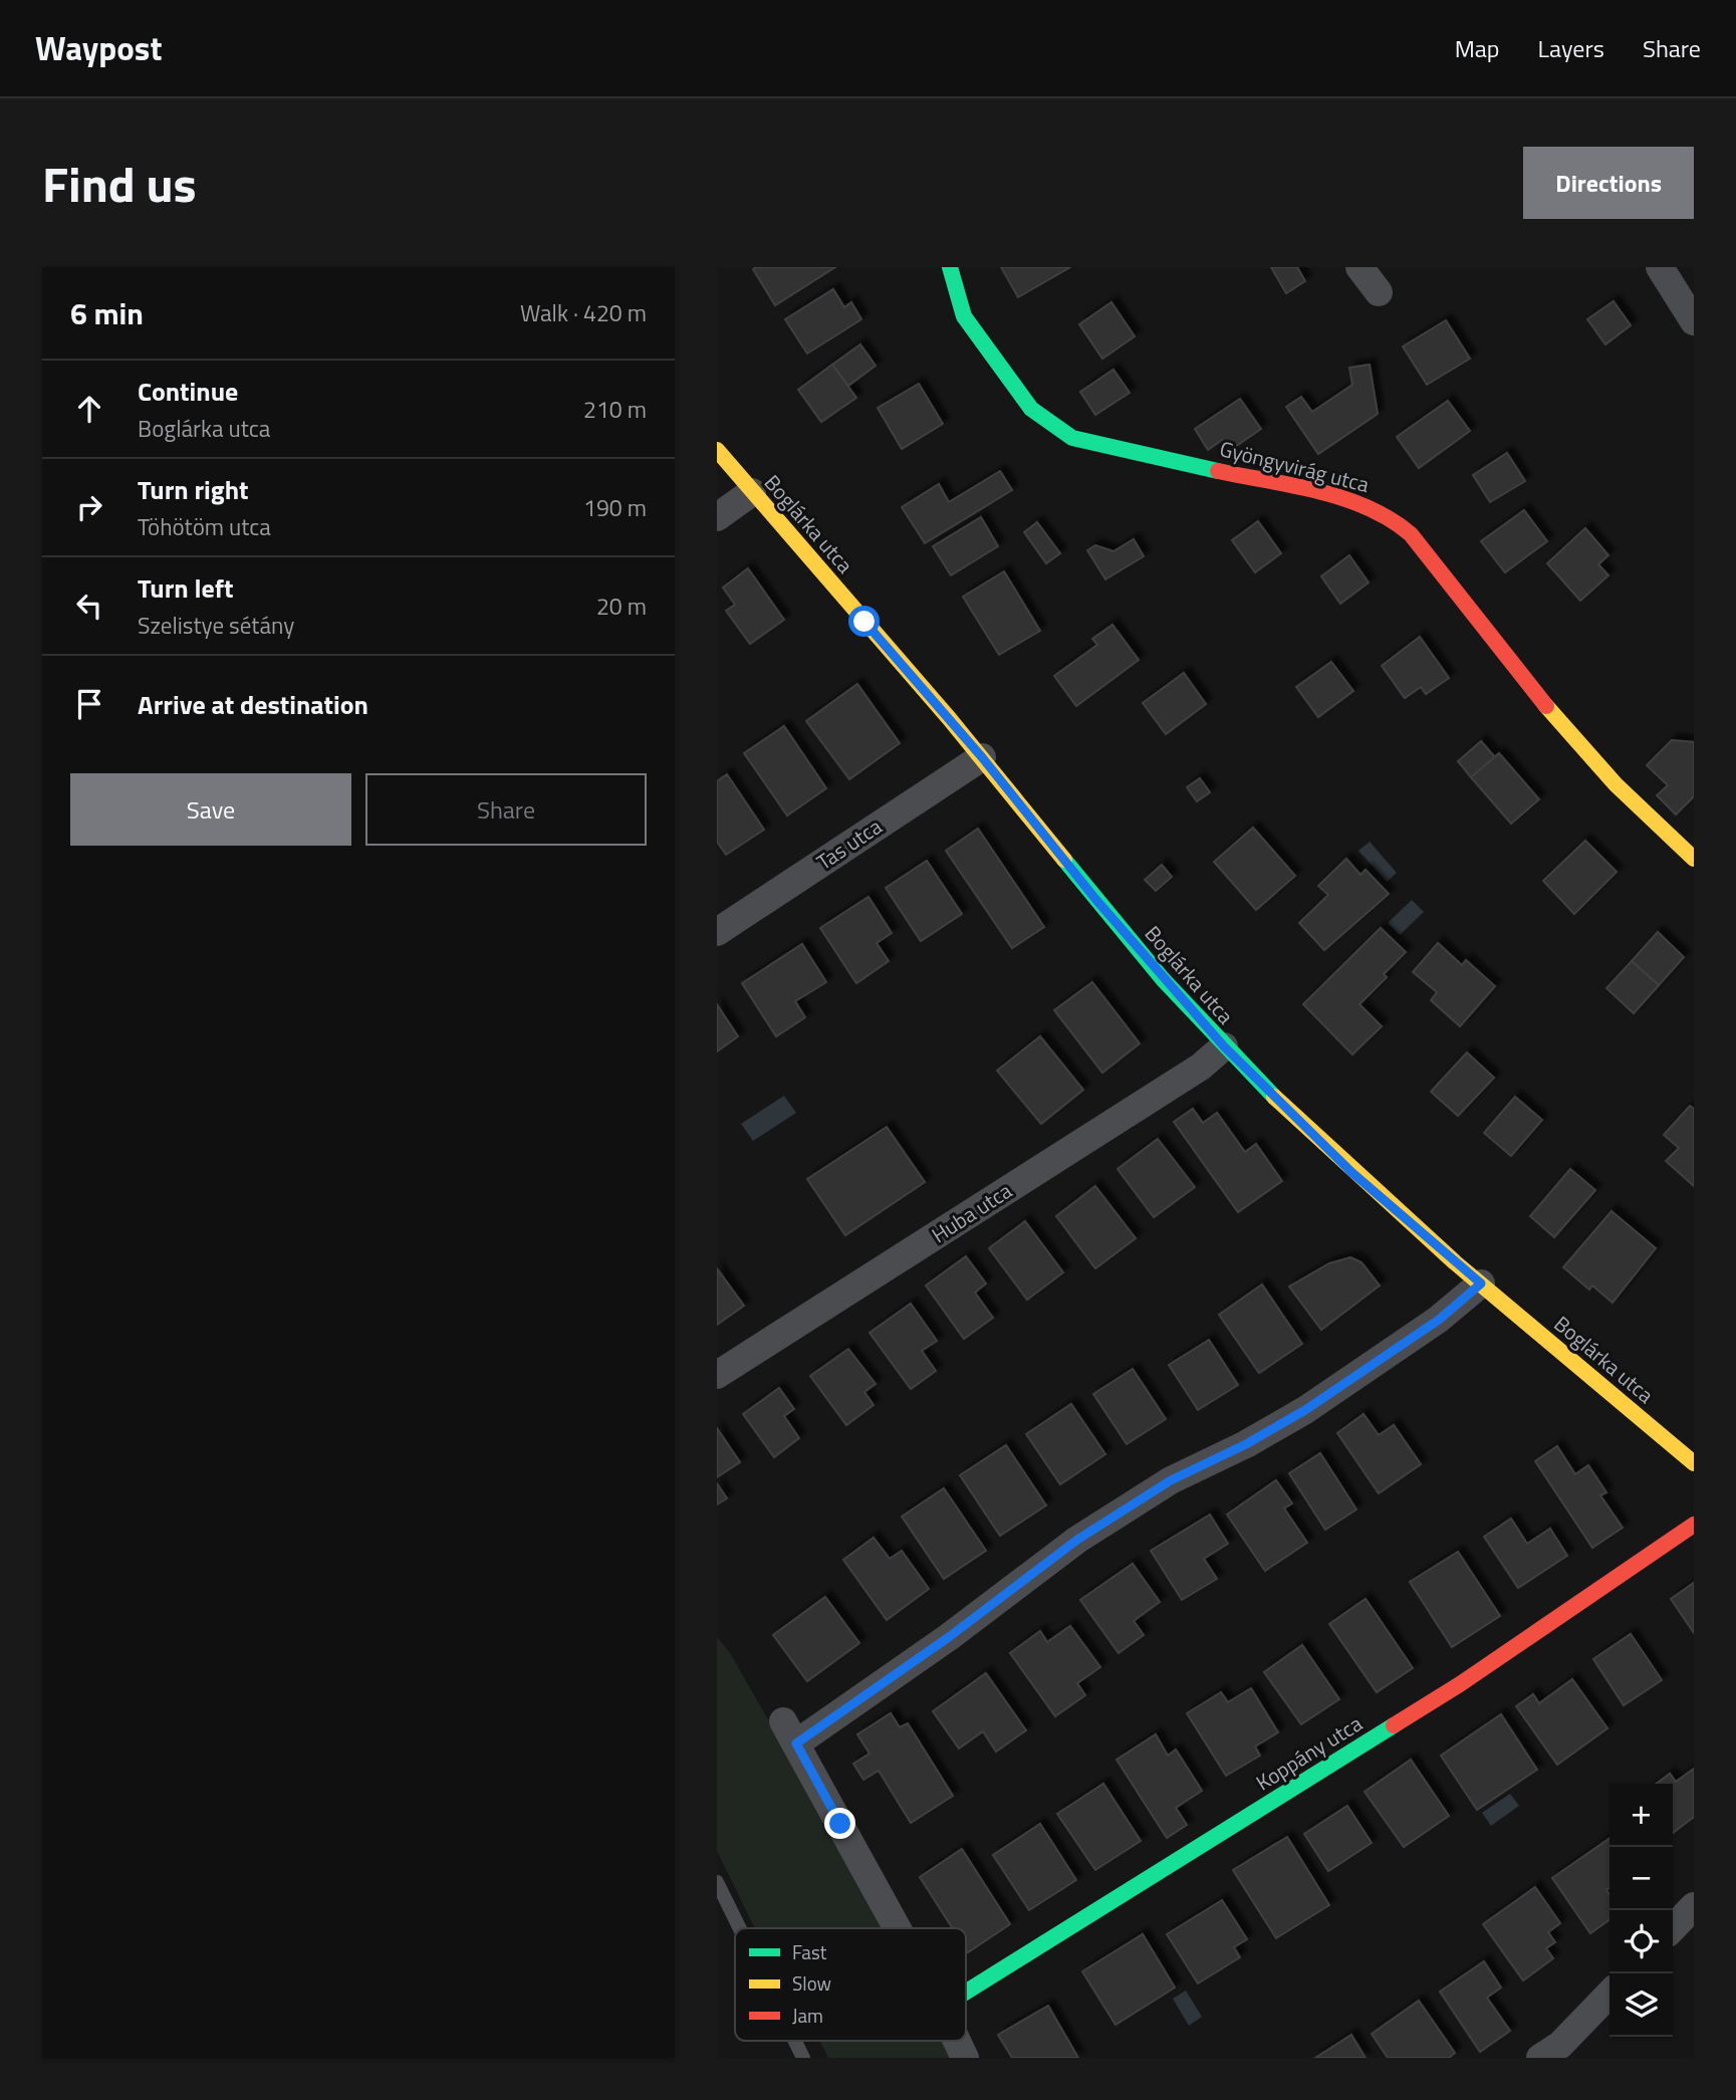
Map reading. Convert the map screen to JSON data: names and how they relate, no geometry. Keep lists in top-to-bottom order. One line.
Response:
{"streets":{"street":["Gyöngyvirág utca","Boglárka utca","Tas utca","Huba utca","Koppány utca"]},"crossings":[["Boglárka utca","Tas utca"],["Boglárka utca","Huba utca"]],"legend":["Fast","Slow","Jam"],"page":{"header":"Waypost","nav":["Map","Layers","Share"],"title":"Find us","buttons":["Directions",["Save","Share"]],"heading":["6 min","Walk · 420 m"],"list":[["Continue","Boglárka utca","210 m"],["Turn right","Töhötöm utca","190 m"],["Turn left","Szelistye sétány","20 m"],"Arrive at destination"],"map_buttons":["+","−"]}}
